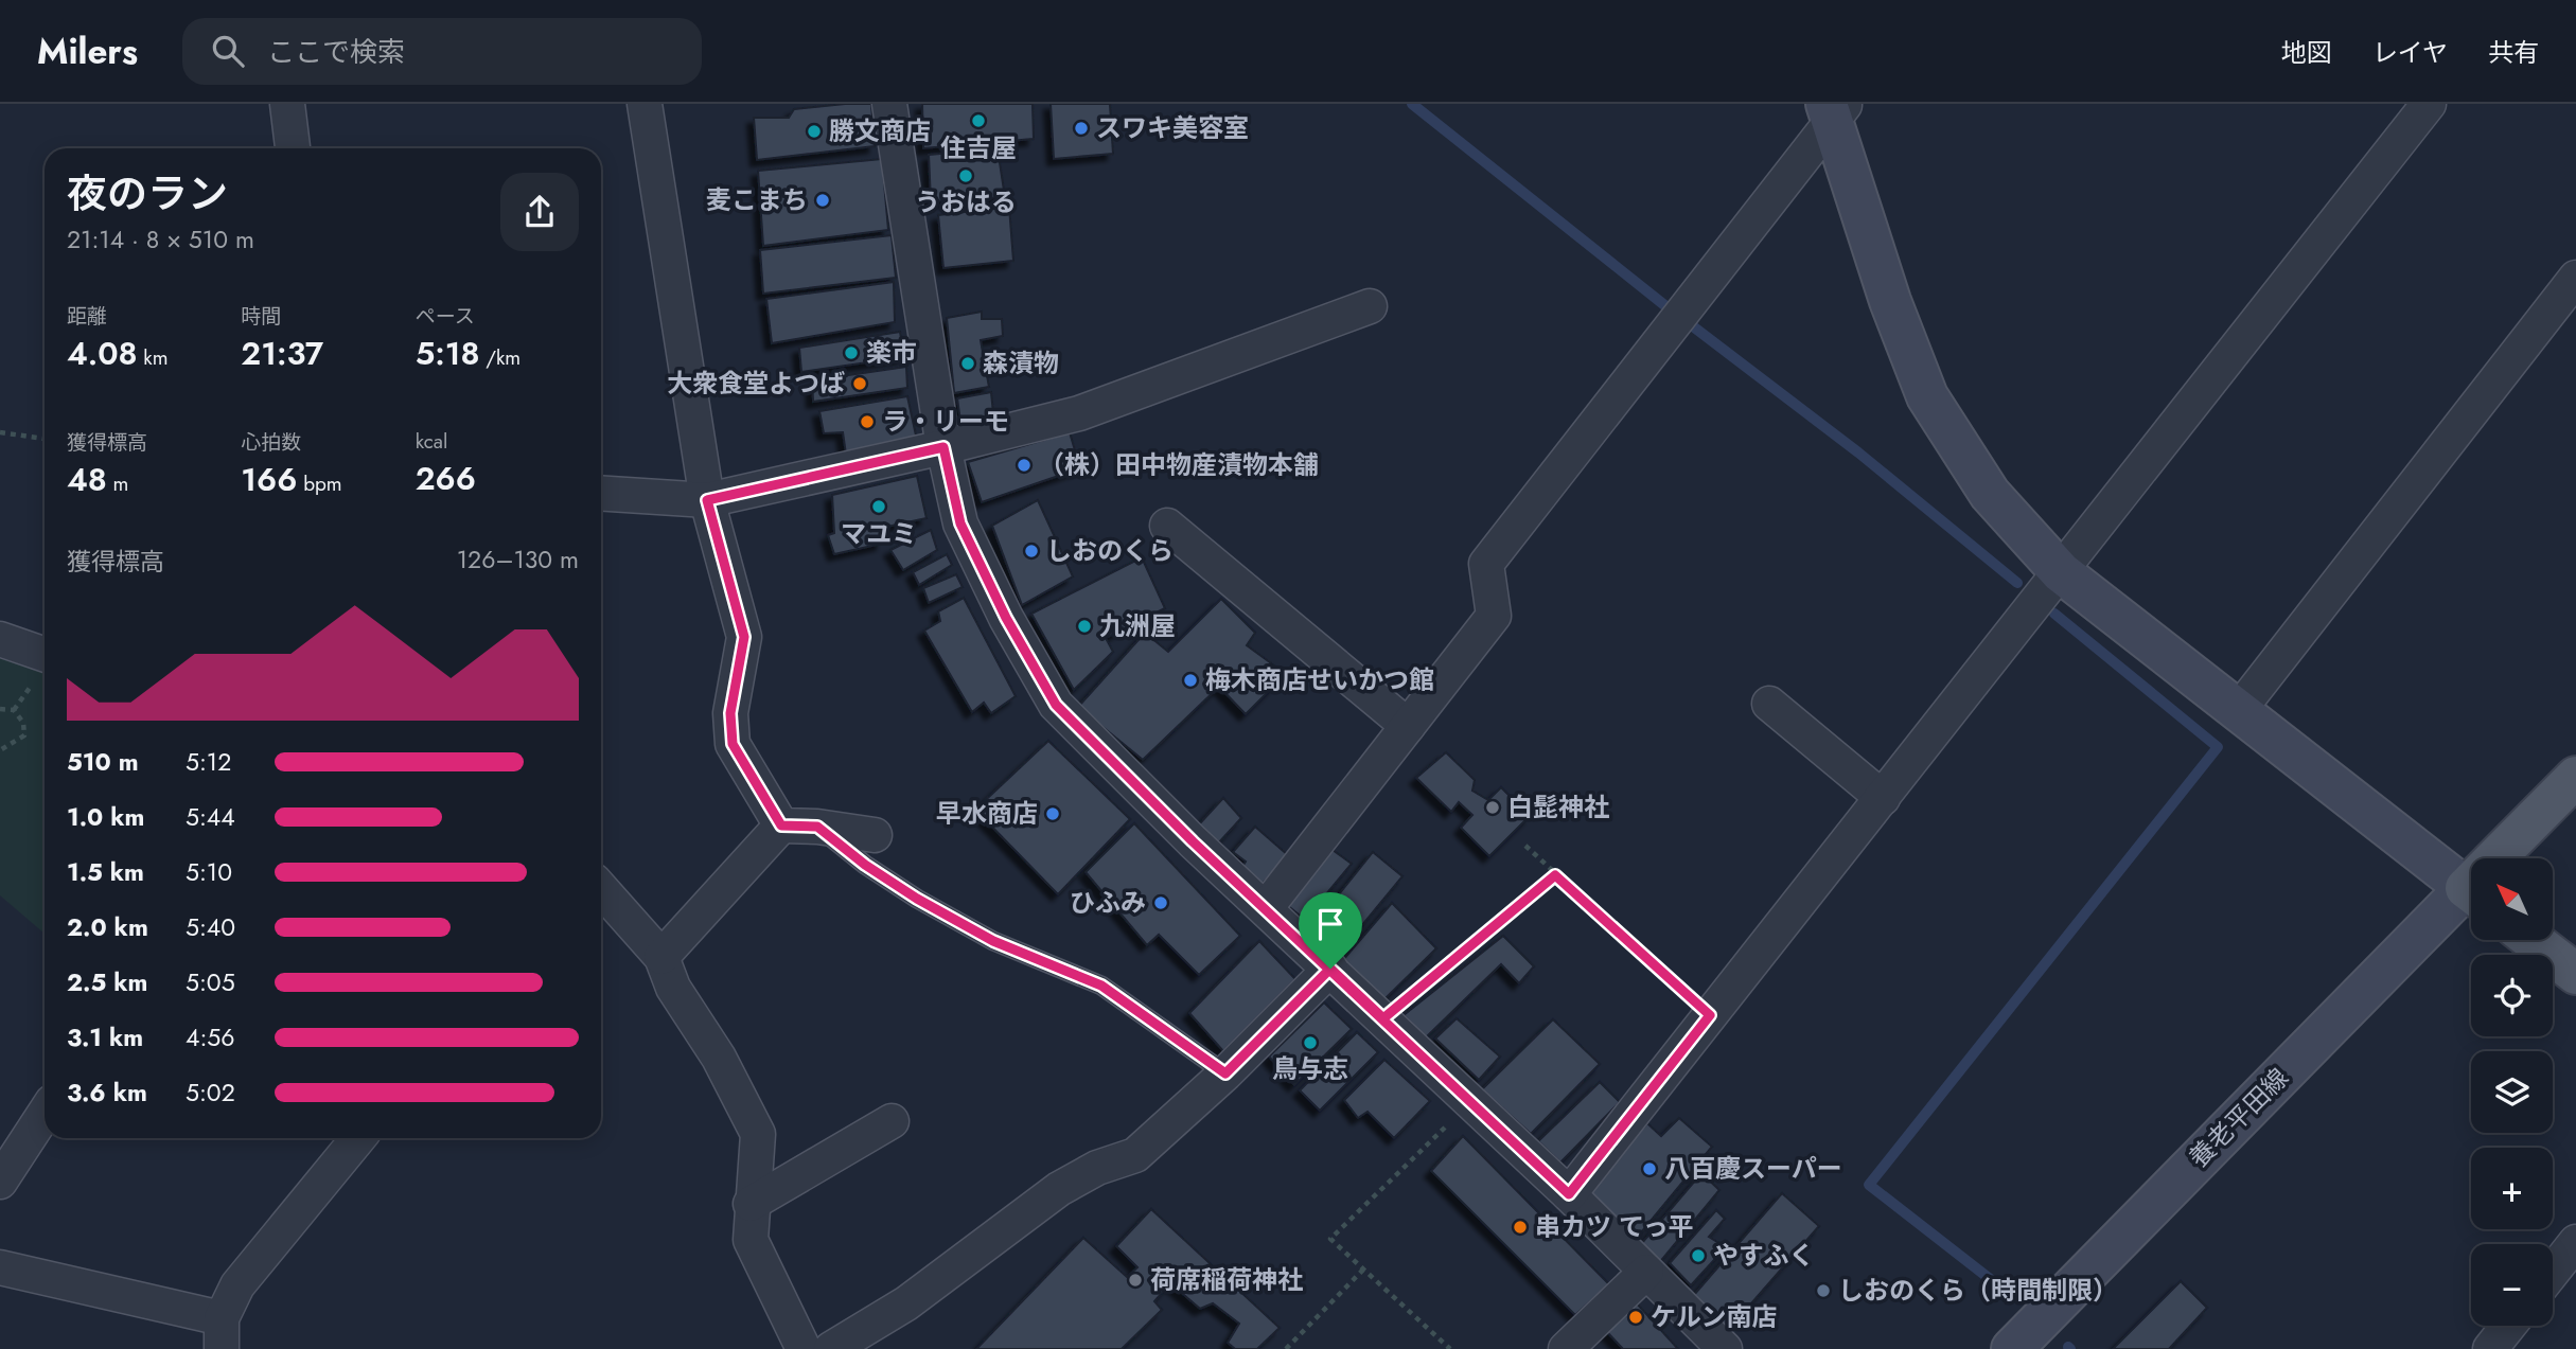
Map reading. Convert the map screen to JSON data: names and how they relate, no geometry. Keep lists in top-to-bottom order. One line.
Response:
{"streets":{"street":["養老平田線"]},"places":["住吉屋","スワキ美容室","勝文商店","うおはる","麦こまち","楽市","森漬物","大衆食堂よつば","ラ・リーモ","（株）田中物産漬物本舗","マユミ","しおのくら","九洲屋","梅木商店せいかつ館","白髭神社","早水商店","ひふみ","鳥与志","八百慶スーパー","串カツ てっ平","やすふく","荷席稲荷神社","しおのくら（時間制限）","ケルン南店"],"north":"top left","page":{"header":"Milers","search":"ここで検索","nav":["地図","レイヤ","共有"],"heading":["夜のラン","21:14 · 8 × 510 m"],"stats":[["距離","4.08 km"],["時間","21:37"],["ペース","5:18 /km"],["獲得標高","48 m"],["心拍数","166 bpm"],["kcal","266"]],"chart":["獲得標高","126–130 m"],"list":[{"name":"510 m","note":"5:12"},{"name":"1.0 km","note":"5:44"},{"name":"1.5 km","note":"5:10"},{"name":"2.0 km","note":"5:40"},{"name":"2.5 km","note":"5:05"},{"name":"3.1 km","note":"4:56"},{"name":"3.6 km","note":"5:02"}],"map_buttons":["+","−"]}}
